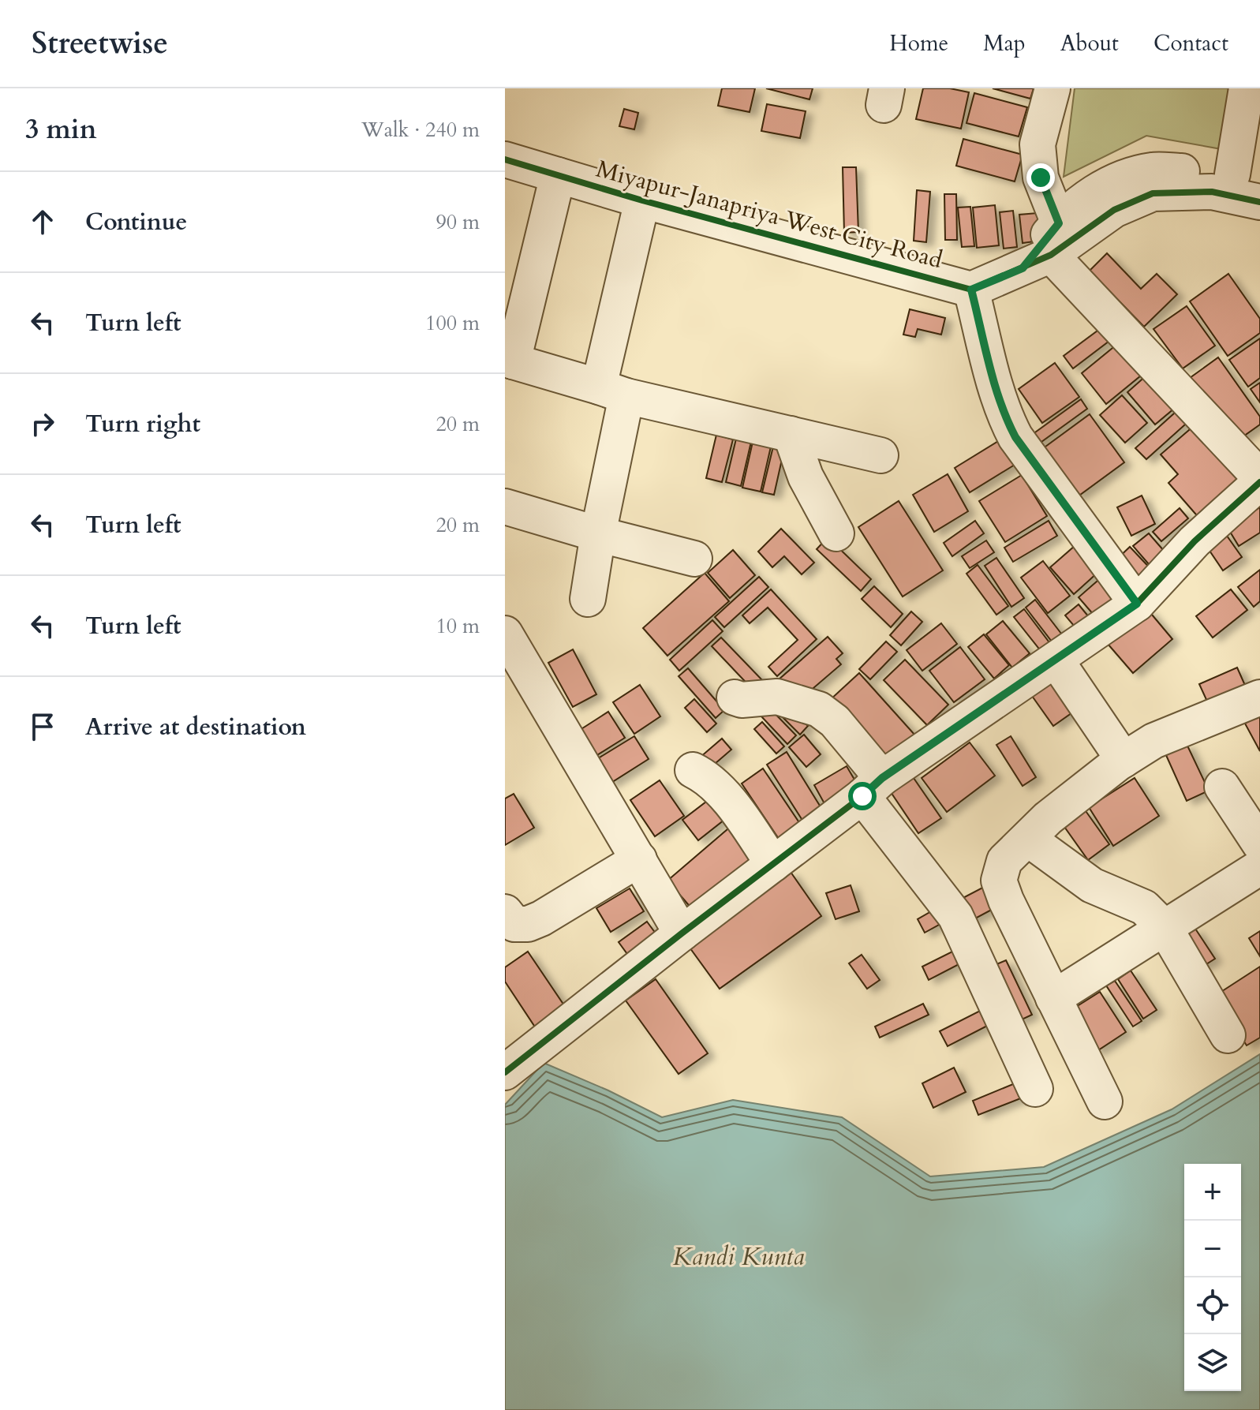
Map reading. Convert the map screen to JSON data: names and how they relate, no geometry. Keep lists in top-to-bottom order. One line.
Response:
{"streets":{"street":["Miyapur-Janapriya West City Road"]},"water":["Kandi Kunta"],"page":{"header":"Streetwise","nav":["Home","Map","About","Contact"],"heading":["3 min","Walk · 240 m"],"list":[["Continue","90 m"],["Turn left","100 m"],["Turn right","20 m"],["Turn left","20 m"],["Turn left","10 m"],"Arrive at destination"],"map_buttons":["+","−"]}}
